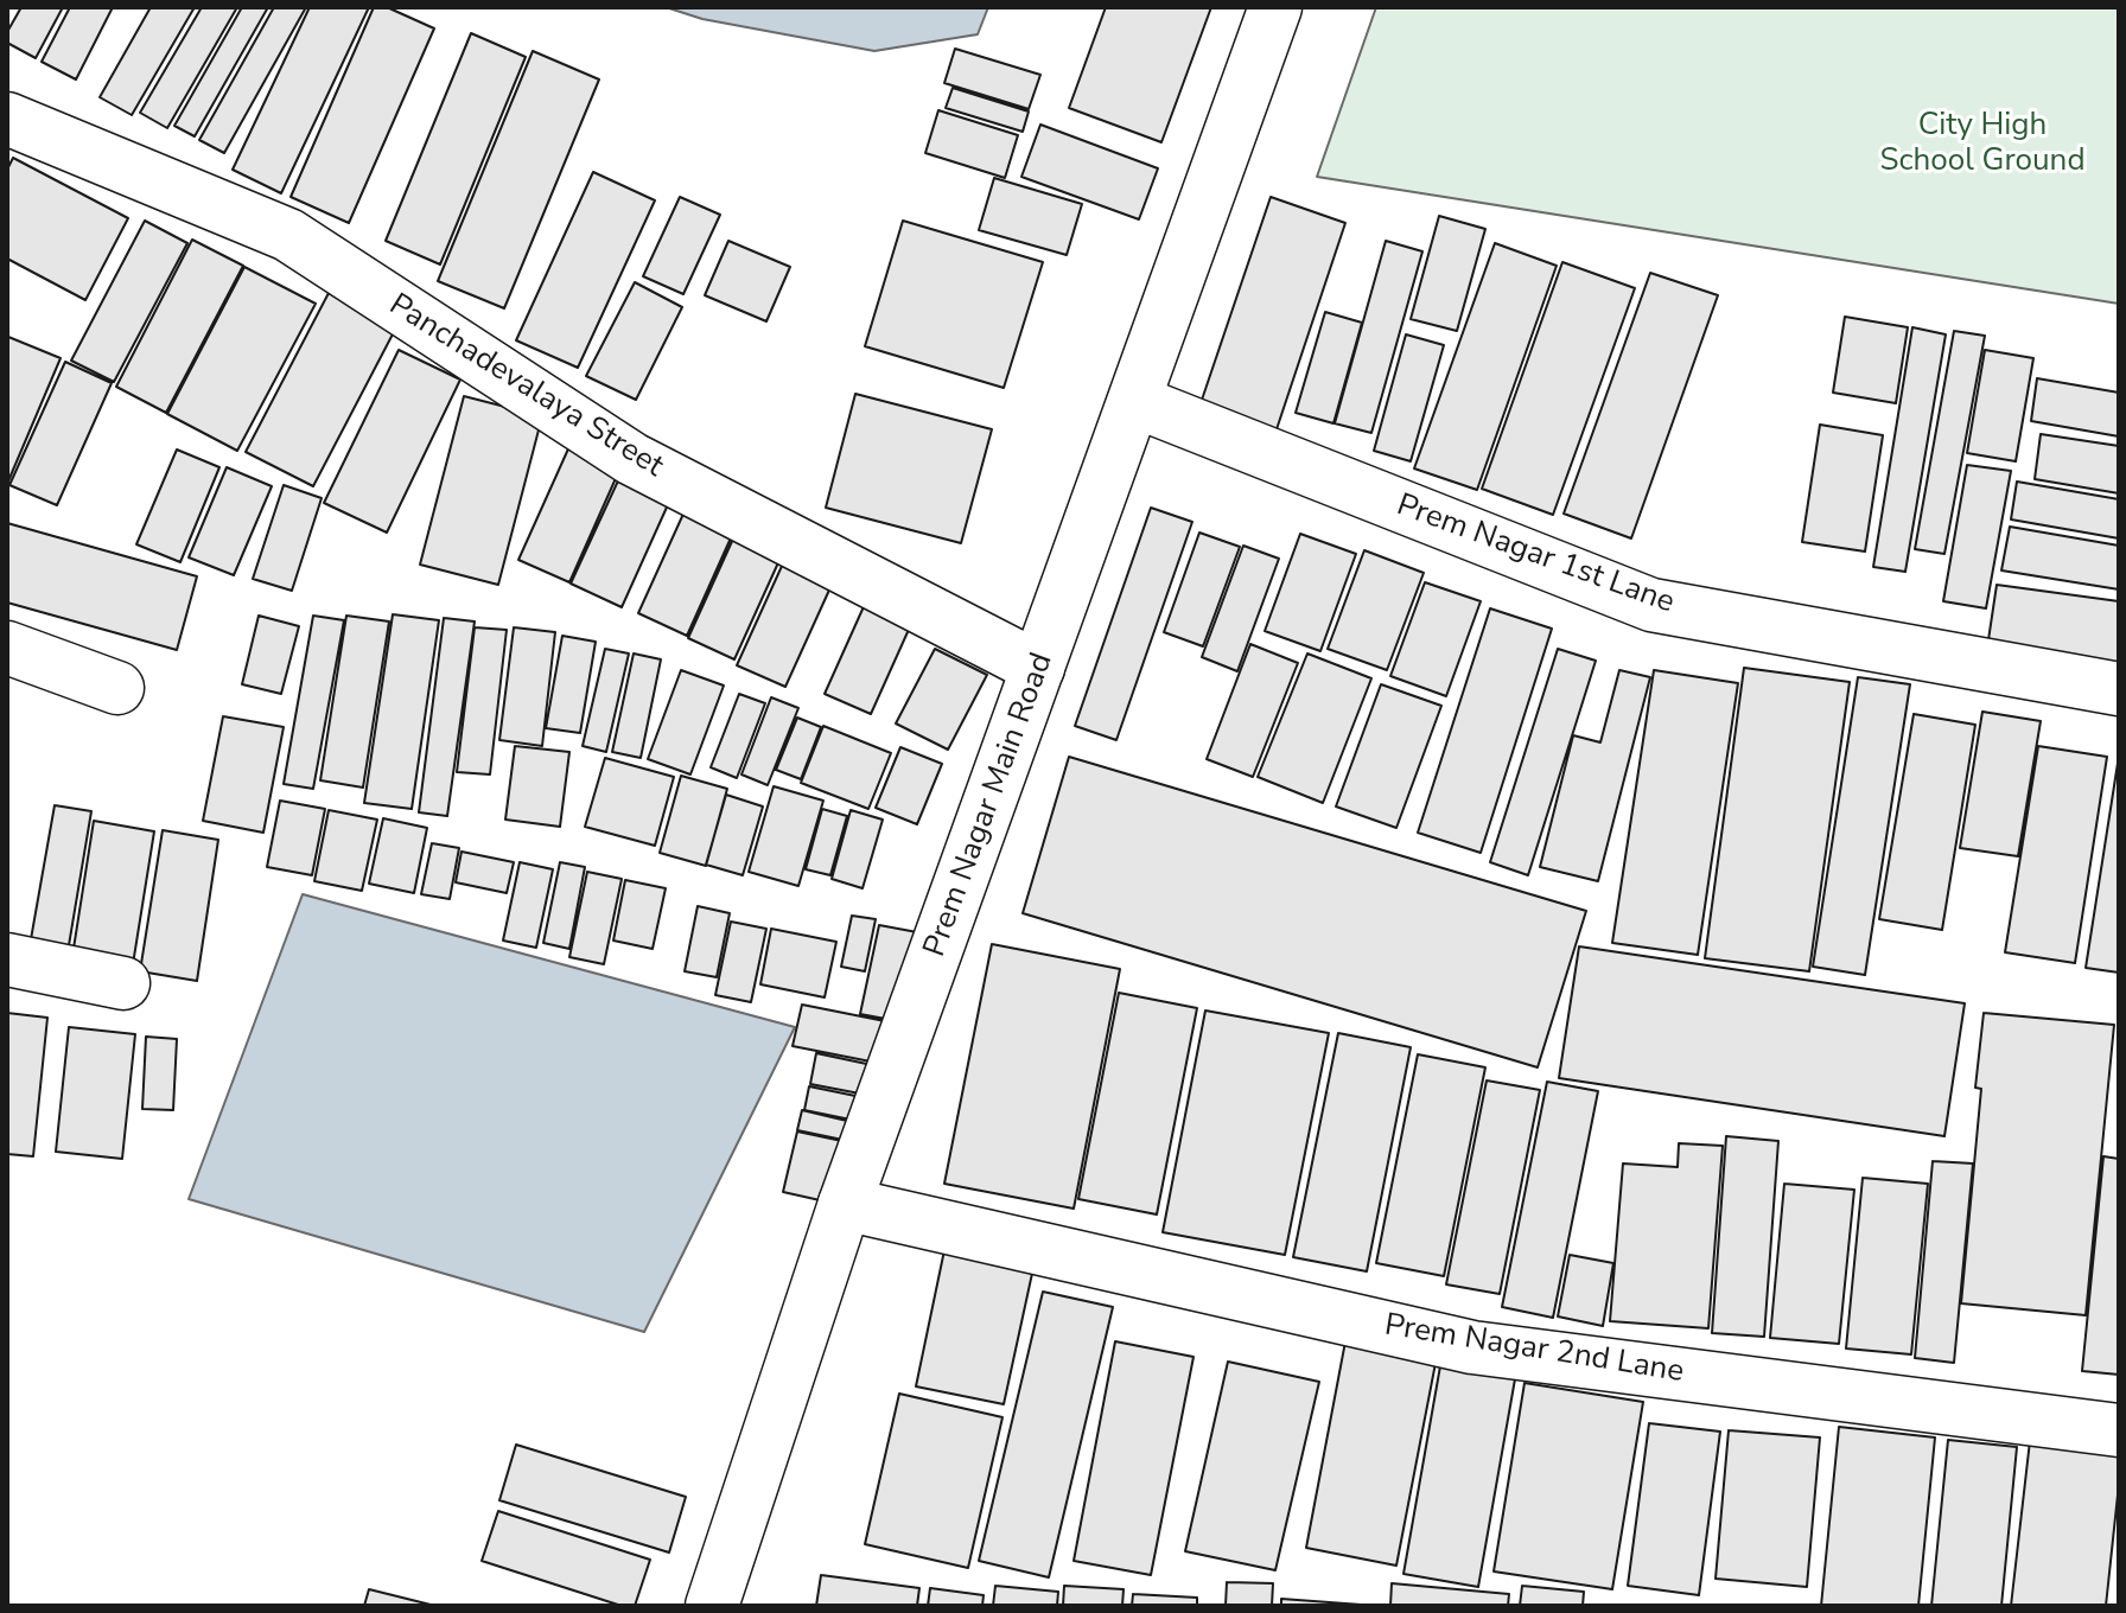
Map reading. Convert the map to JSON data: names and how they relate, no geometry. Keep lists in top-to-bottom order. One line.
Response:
{"streets":{"street":["Panchadevalaya Street","Prem Nagar 1st Lane","Prem Nagar Main Road","Prem Nagar 2nd Lane"]},"crossings":[["Panchadevalaya Street","Prem Nagar Main Road"],["Prem Nagar 1st Lane","Prem Nagar Main Road"],["Prem Nagar Main Road","Prem Nagar 2nd Lane"]],"parks":["City High School Ground"]}
